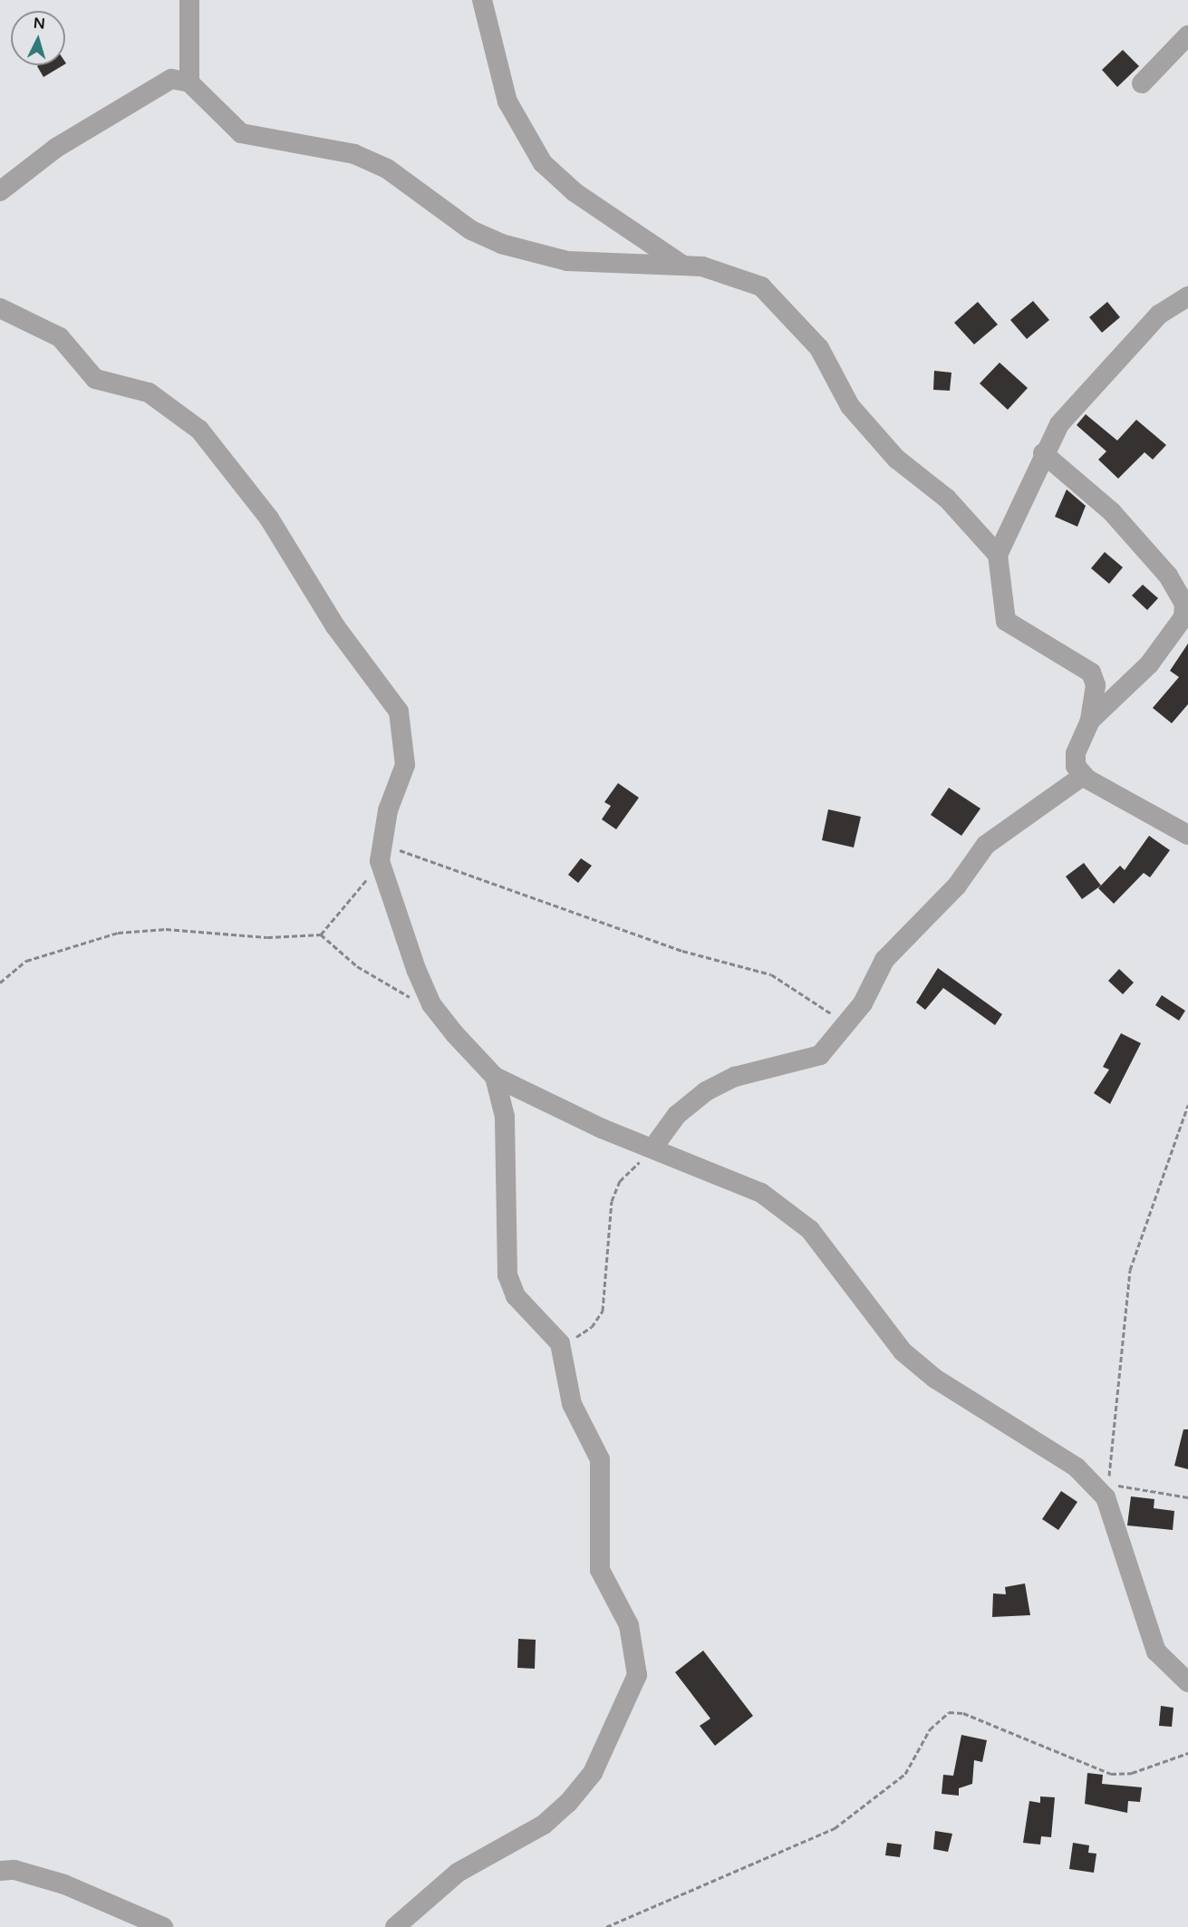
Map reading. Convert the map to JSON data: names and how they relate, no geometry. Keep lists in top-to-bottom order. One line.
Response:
{"north":"top"}
